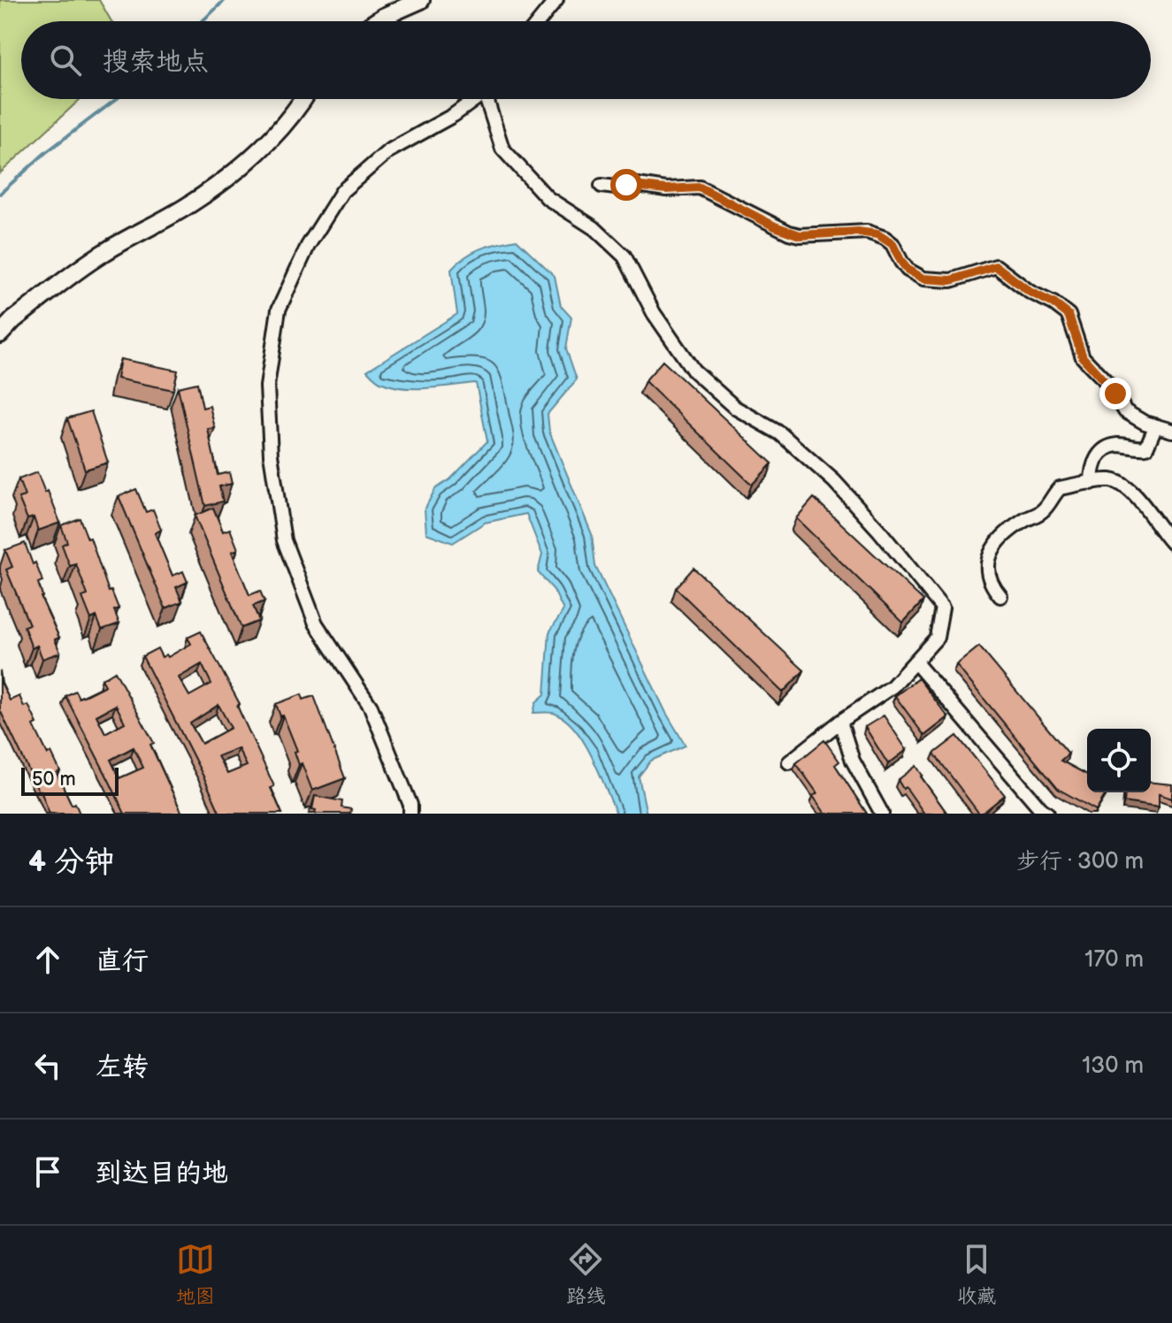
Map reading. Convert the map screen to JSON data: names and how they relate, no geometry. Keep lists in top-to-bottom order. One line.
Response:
{"scale_bar":"50 m","page":{"search":"搜索地点","scale":"50 m","heading":["4 分钟","步行 · 300 m"],"list":[["直行","170 m"],["左转","130 m"],"到达目的地"],"nav":["地图","路线","收藏"]}}
